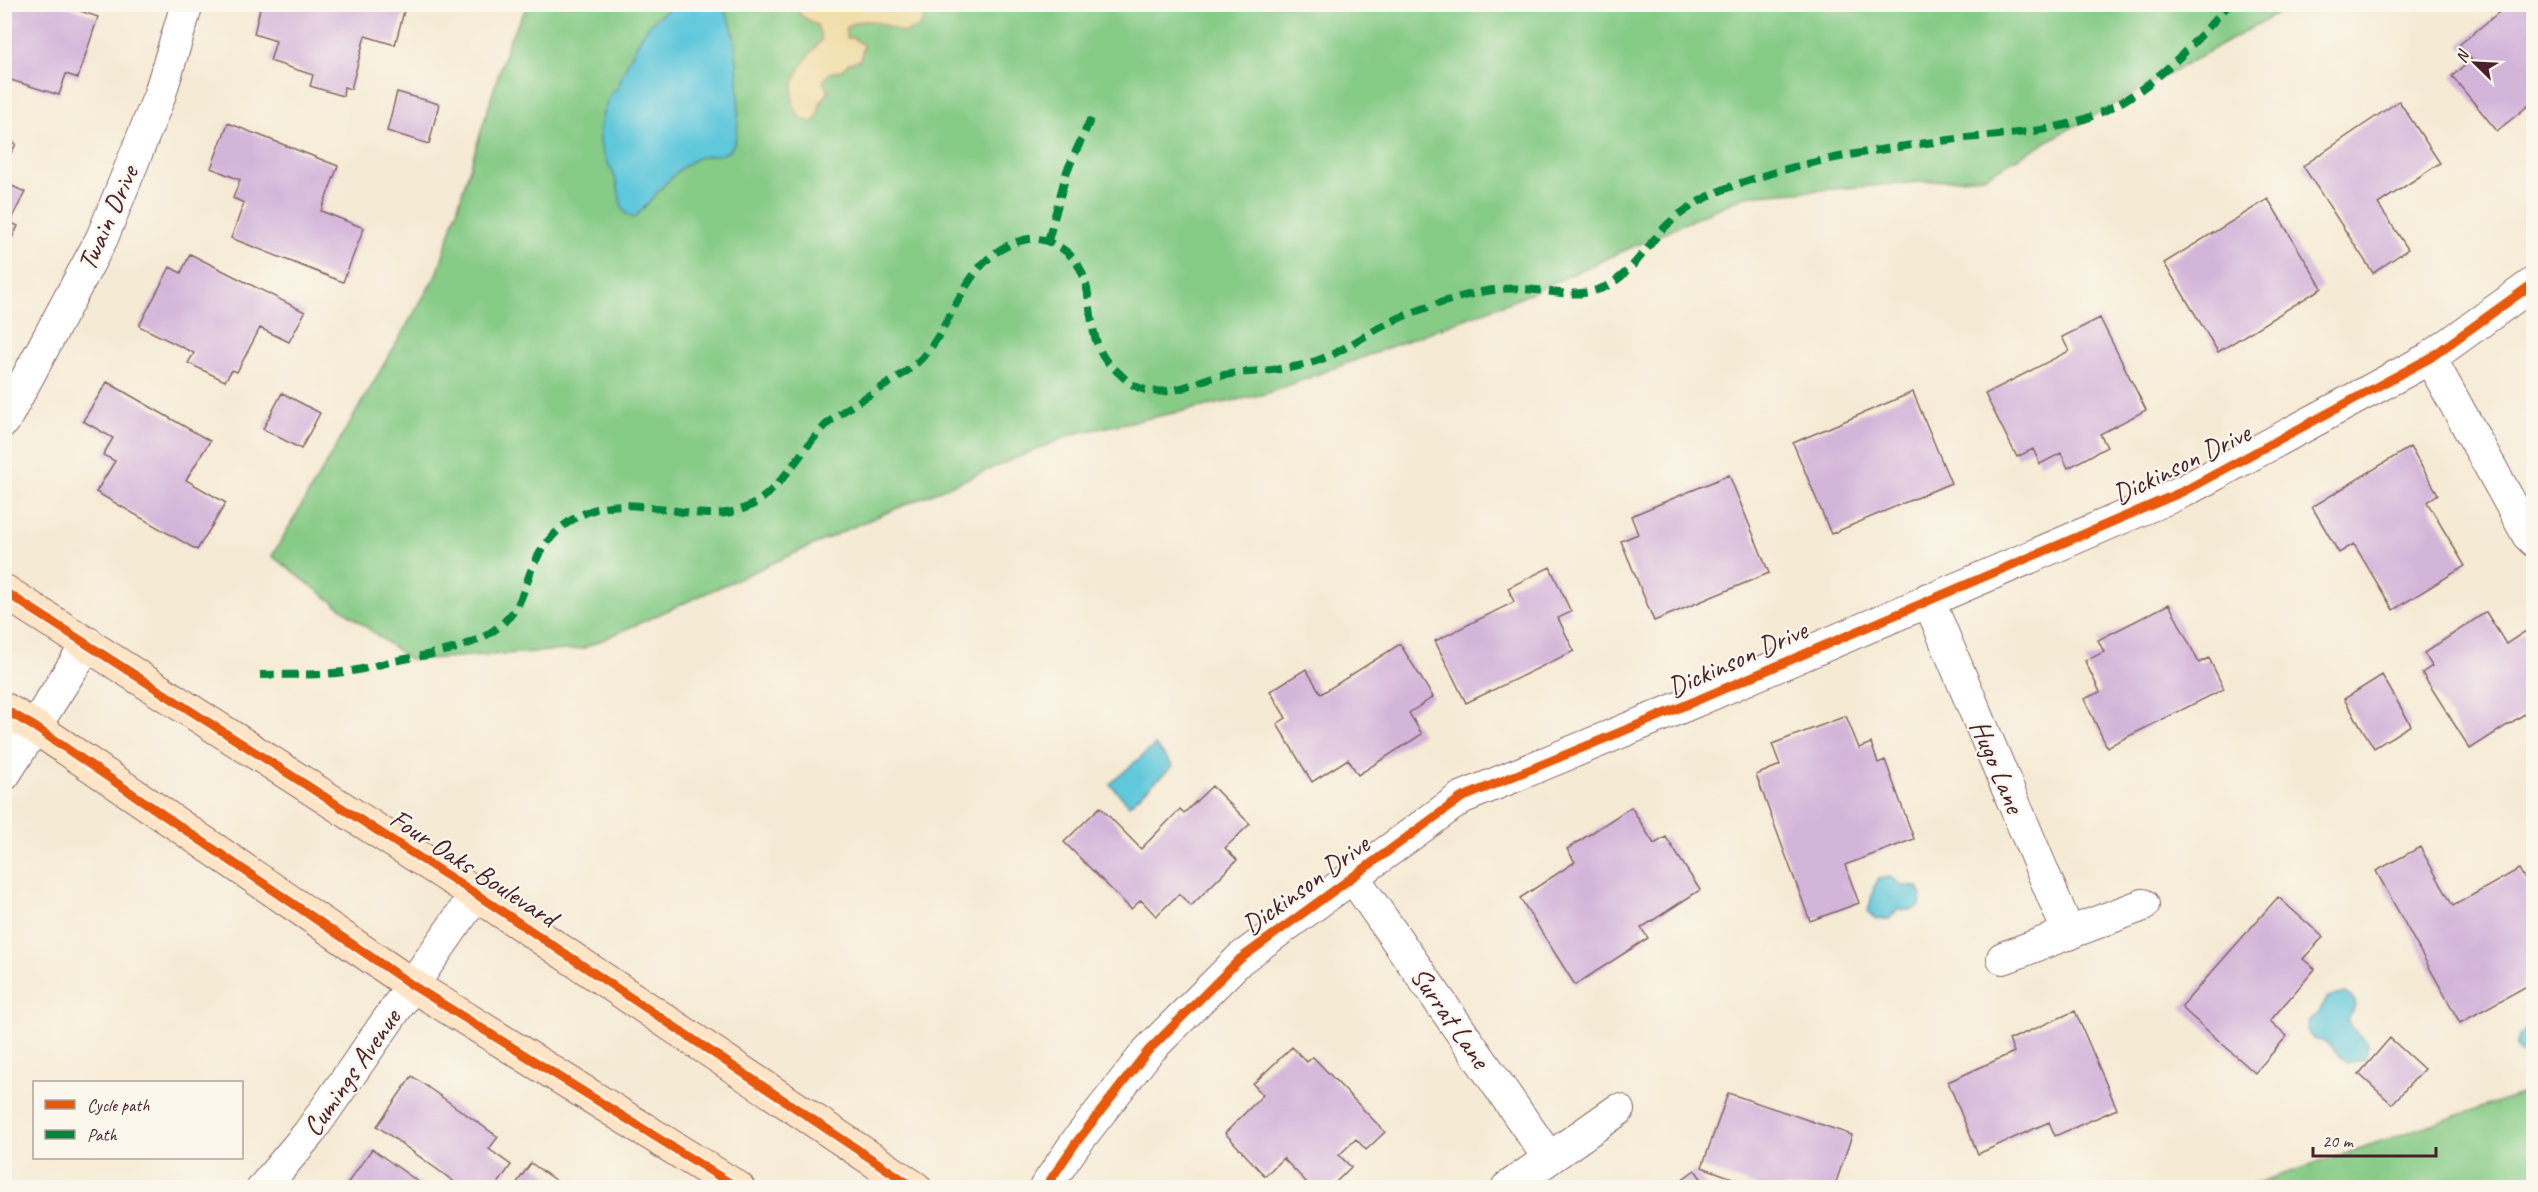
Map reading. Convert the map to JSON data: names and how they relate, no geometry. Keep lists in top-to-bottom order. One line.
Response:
{"streets":{"street":["Twain Drive","Dickinson Drive","Hugo Lane","Four Oaks Boulevard","Surrat Lane","Cumings Avenue"]},"crossings":[["Dickinson Drive","Hugo Lane"],["Dickinson Drive","Surrat Lane"],["Four Oaks Boulevard","Cumings Avenue"]],"legend":["Cycle path","Path"],"scale_bar":"20 m","north":"top left"}
